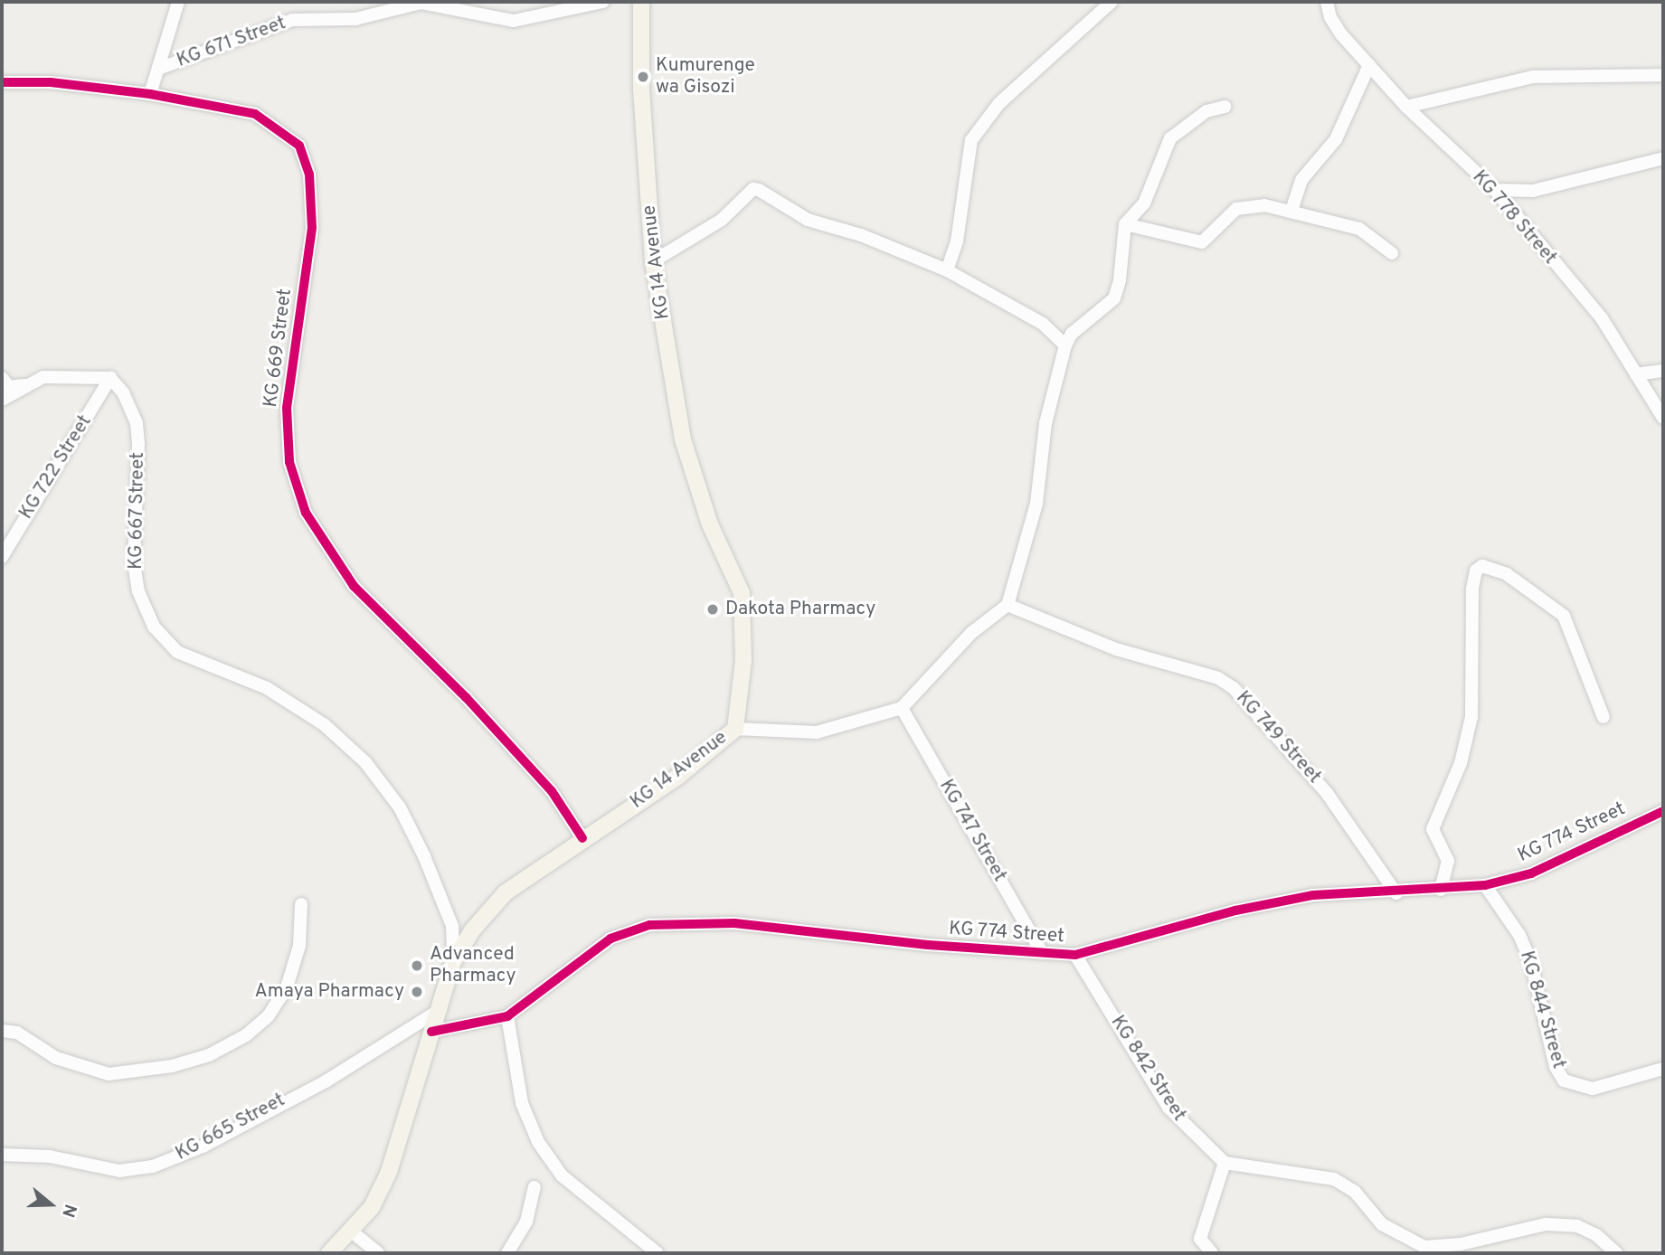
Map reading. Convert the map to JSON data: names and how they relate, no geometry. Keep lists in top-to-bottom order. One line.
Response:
{"streets":{"main road":["KG 14 Avenue"],"street":["KG 671 Street","KG 778 Street","KG 669 Street","KG 722 Street","KG 667 Street","KG 749 Street","KG 747 Street","KG 774 Street","KG 844 Street","KG 842 Street","KG 665 Street"]},"crossings":[["KG 14 Avenue","KG 669 Street"],["KG 14 Avenue","KG 667 Street"],["KG 14 Avenue","KG 774 Street"],["KG 14 Avenue","KG 665 Street"],["KG 722 Street","KG 667 Street"],["KG 749 Street","KG 774 Street"],["KG 747 Street","KG 774 Street"],["KG 774 Street","KG 844 Street"],["KG 774 Street","KG 842 Street"]],"places":["Kumurenge wa Gisozi","Dakota Pharmacy","Advanced Pharmacy","Amaya Pharmacy"],"north":"right"}
